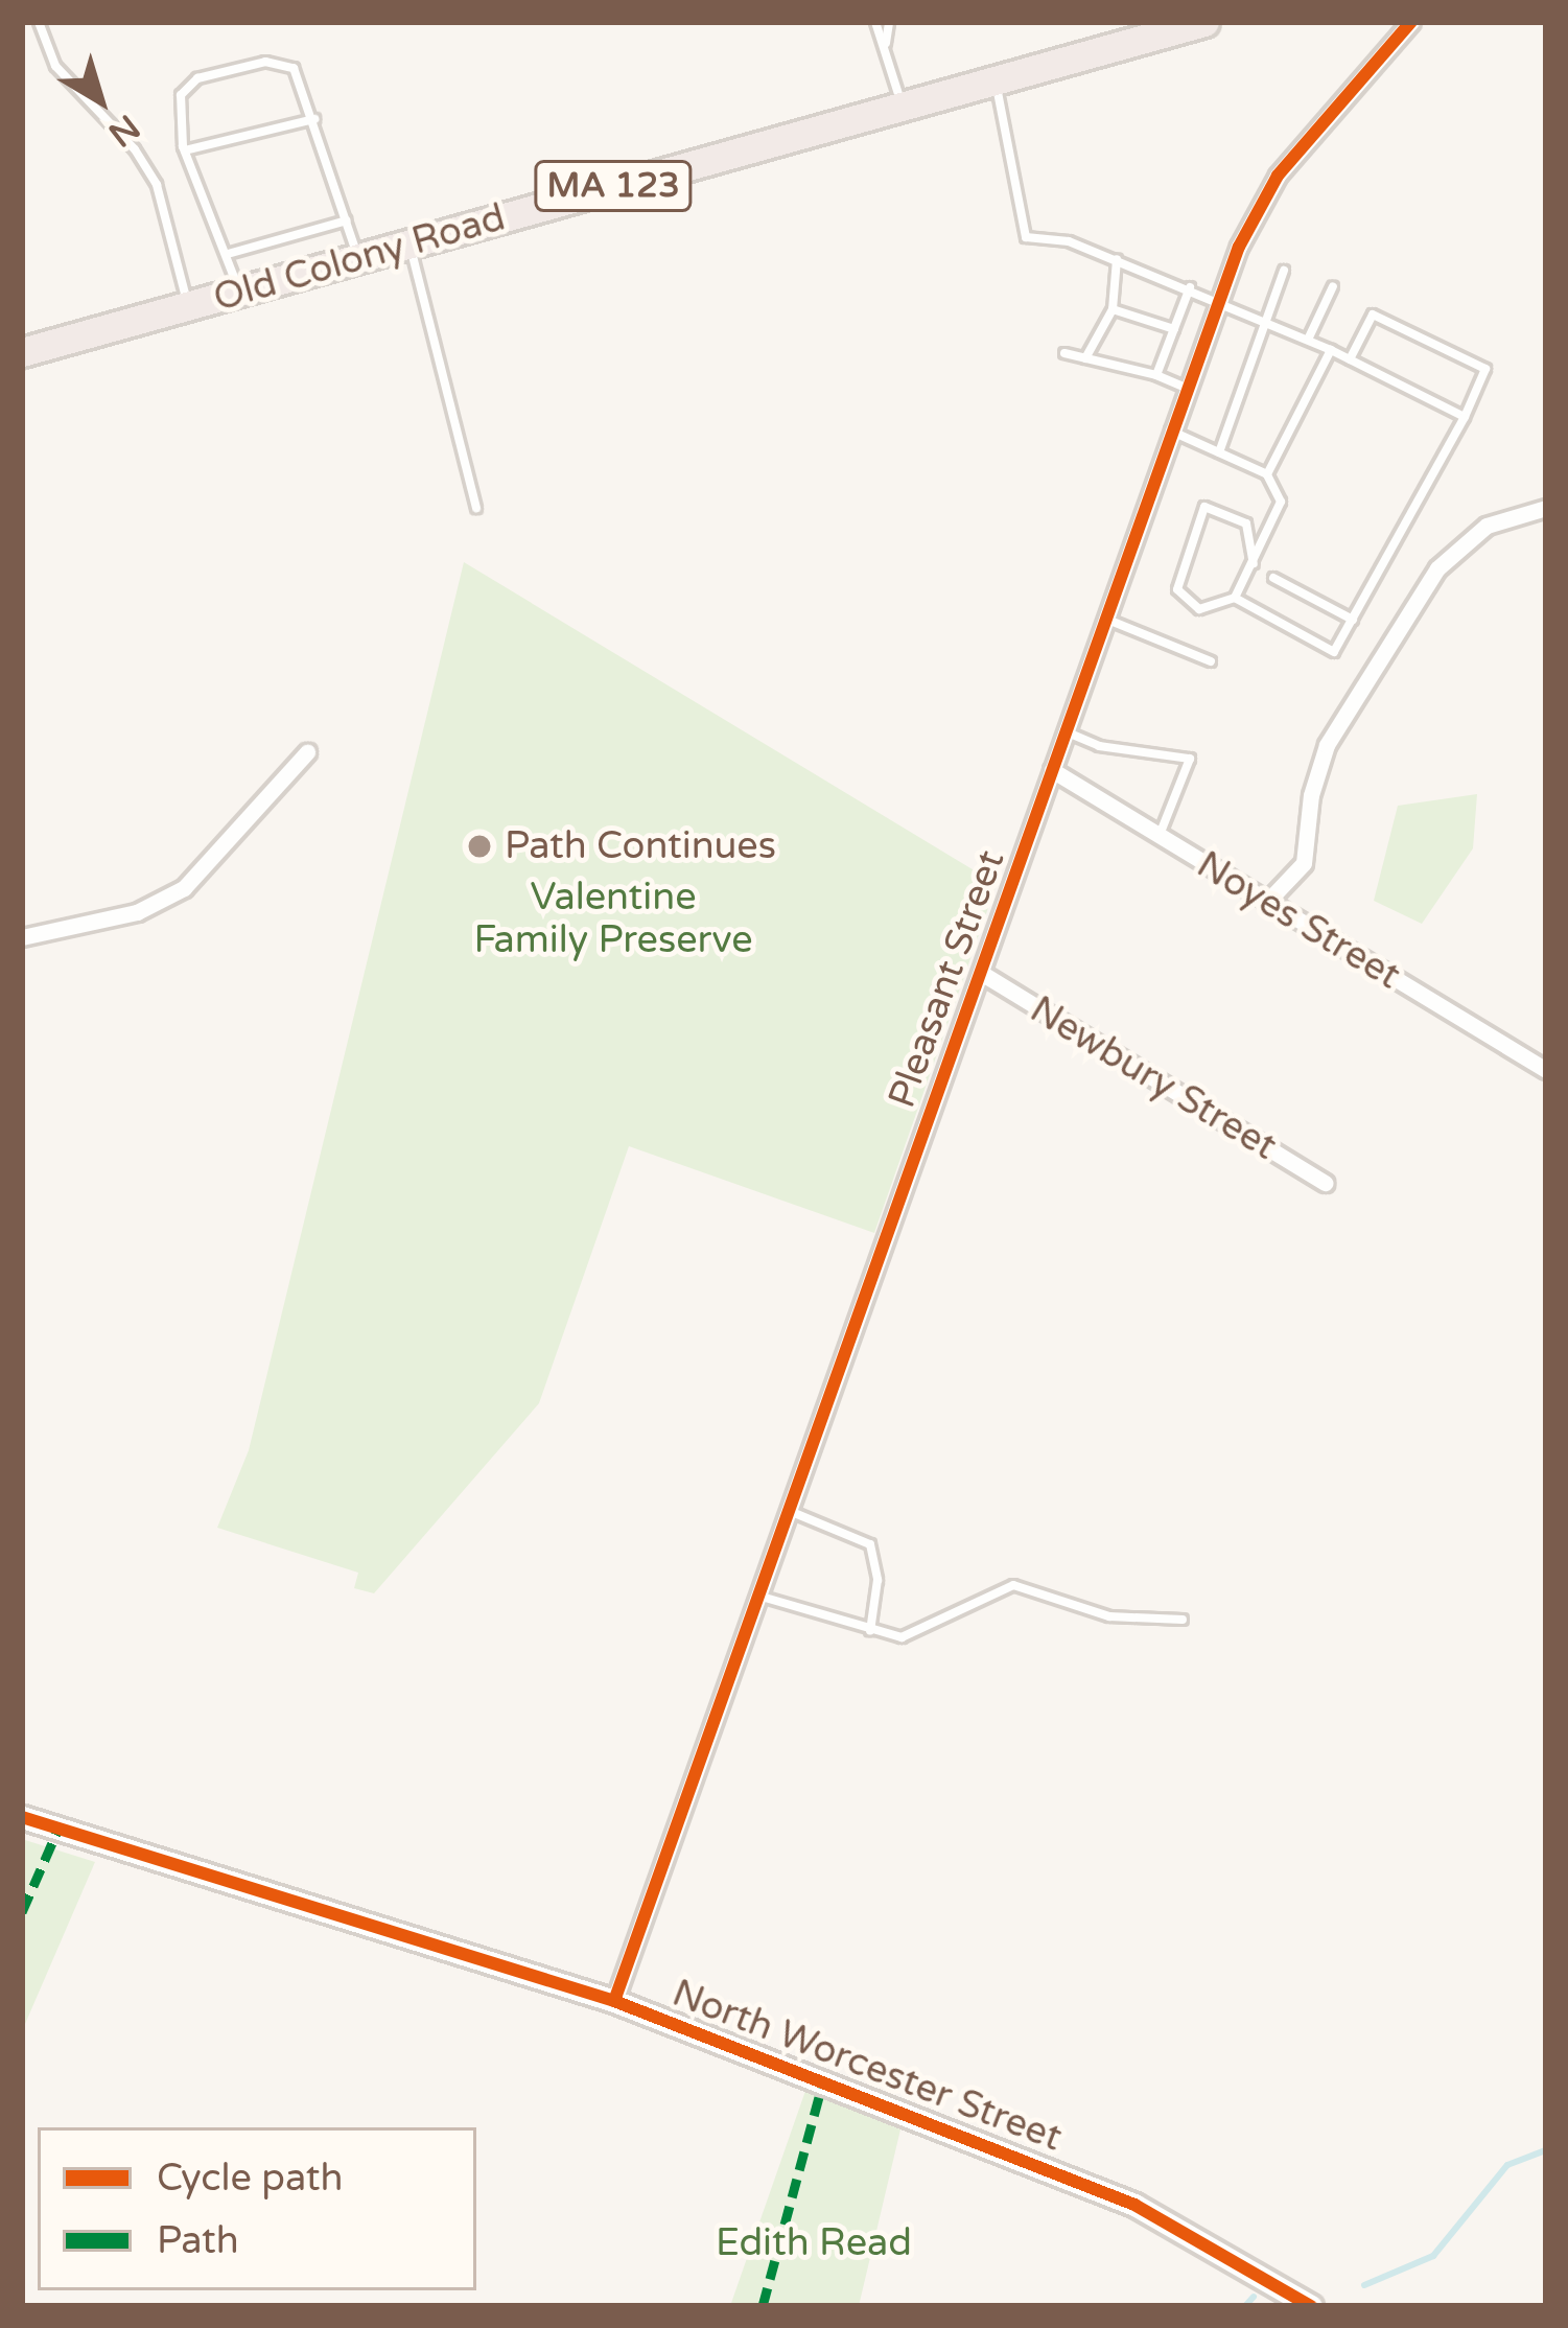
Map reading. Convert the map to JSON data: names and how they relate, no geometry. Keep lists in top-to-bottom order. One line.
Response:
{"streets":{"highway":["MA 123","Old Colony Road"],"street":["Noyes Street","Pleasant Street","Newbury Street","North Worcester Street"]},"crossings":[["Noyes Street","Pleasant Street"],["Pleasant Street","Newbury Street"],["Pleasant Street","North Worcester Street"]],"parks":["Valentine Family Preserve","Edith Read"],"places":["Path Continues"],"legend":["Cycle path","Path"],"north":"bottom right"}
